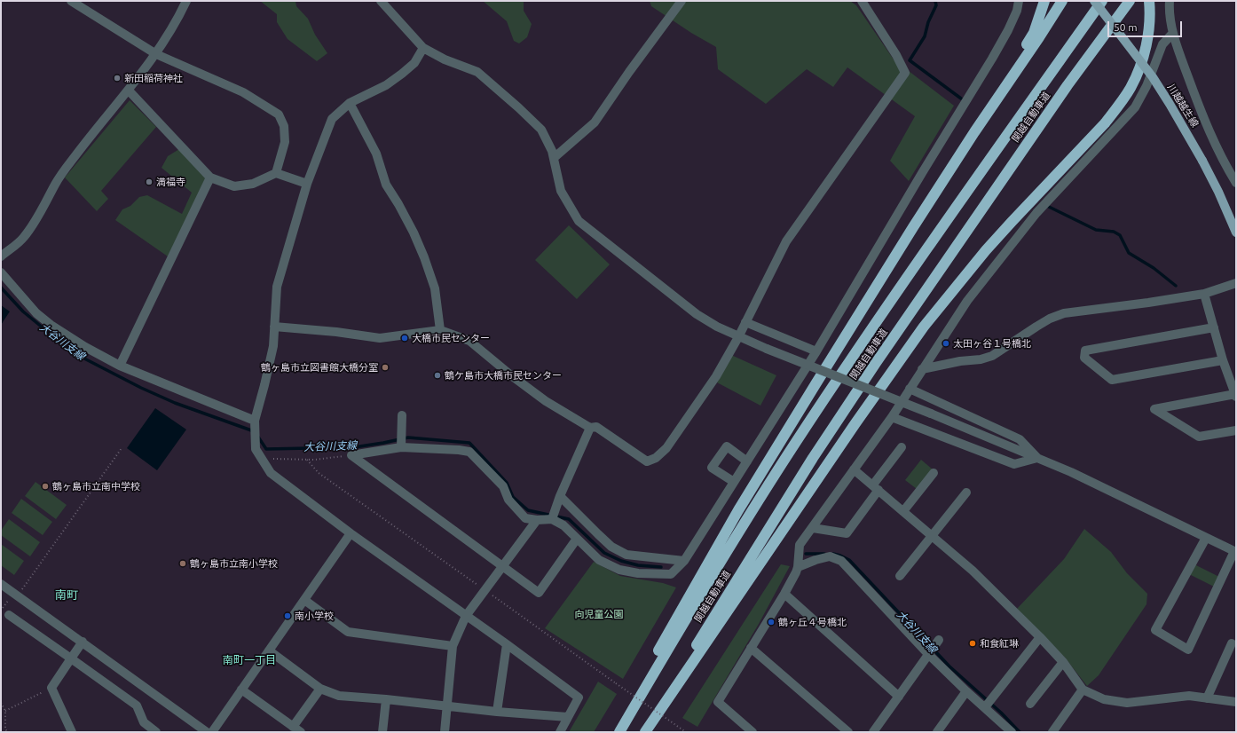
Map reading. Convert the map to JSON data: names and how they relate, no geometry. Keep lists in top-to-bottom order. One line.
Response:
{"streets":{"highway":["関越自動車道"],"main road":["川越越生線"]},"districts":["南町","南町一丁目"],"water":["大谷川支線"],"parks":["向児童公園"],"places":["新田稲荷神社","満福寺","大橋市民センター","太田ヶ谷１号橋北","鶴ヶ島市立図書館大橋分室","鶴ケ島市大橋市民センター","鶴ヶ島市立南中学校","鶴ヶ島市立南小学校","南小学校","鶴ヶ丘４号橋北","和食紅琳"],"scale_bar":"50 m"}
